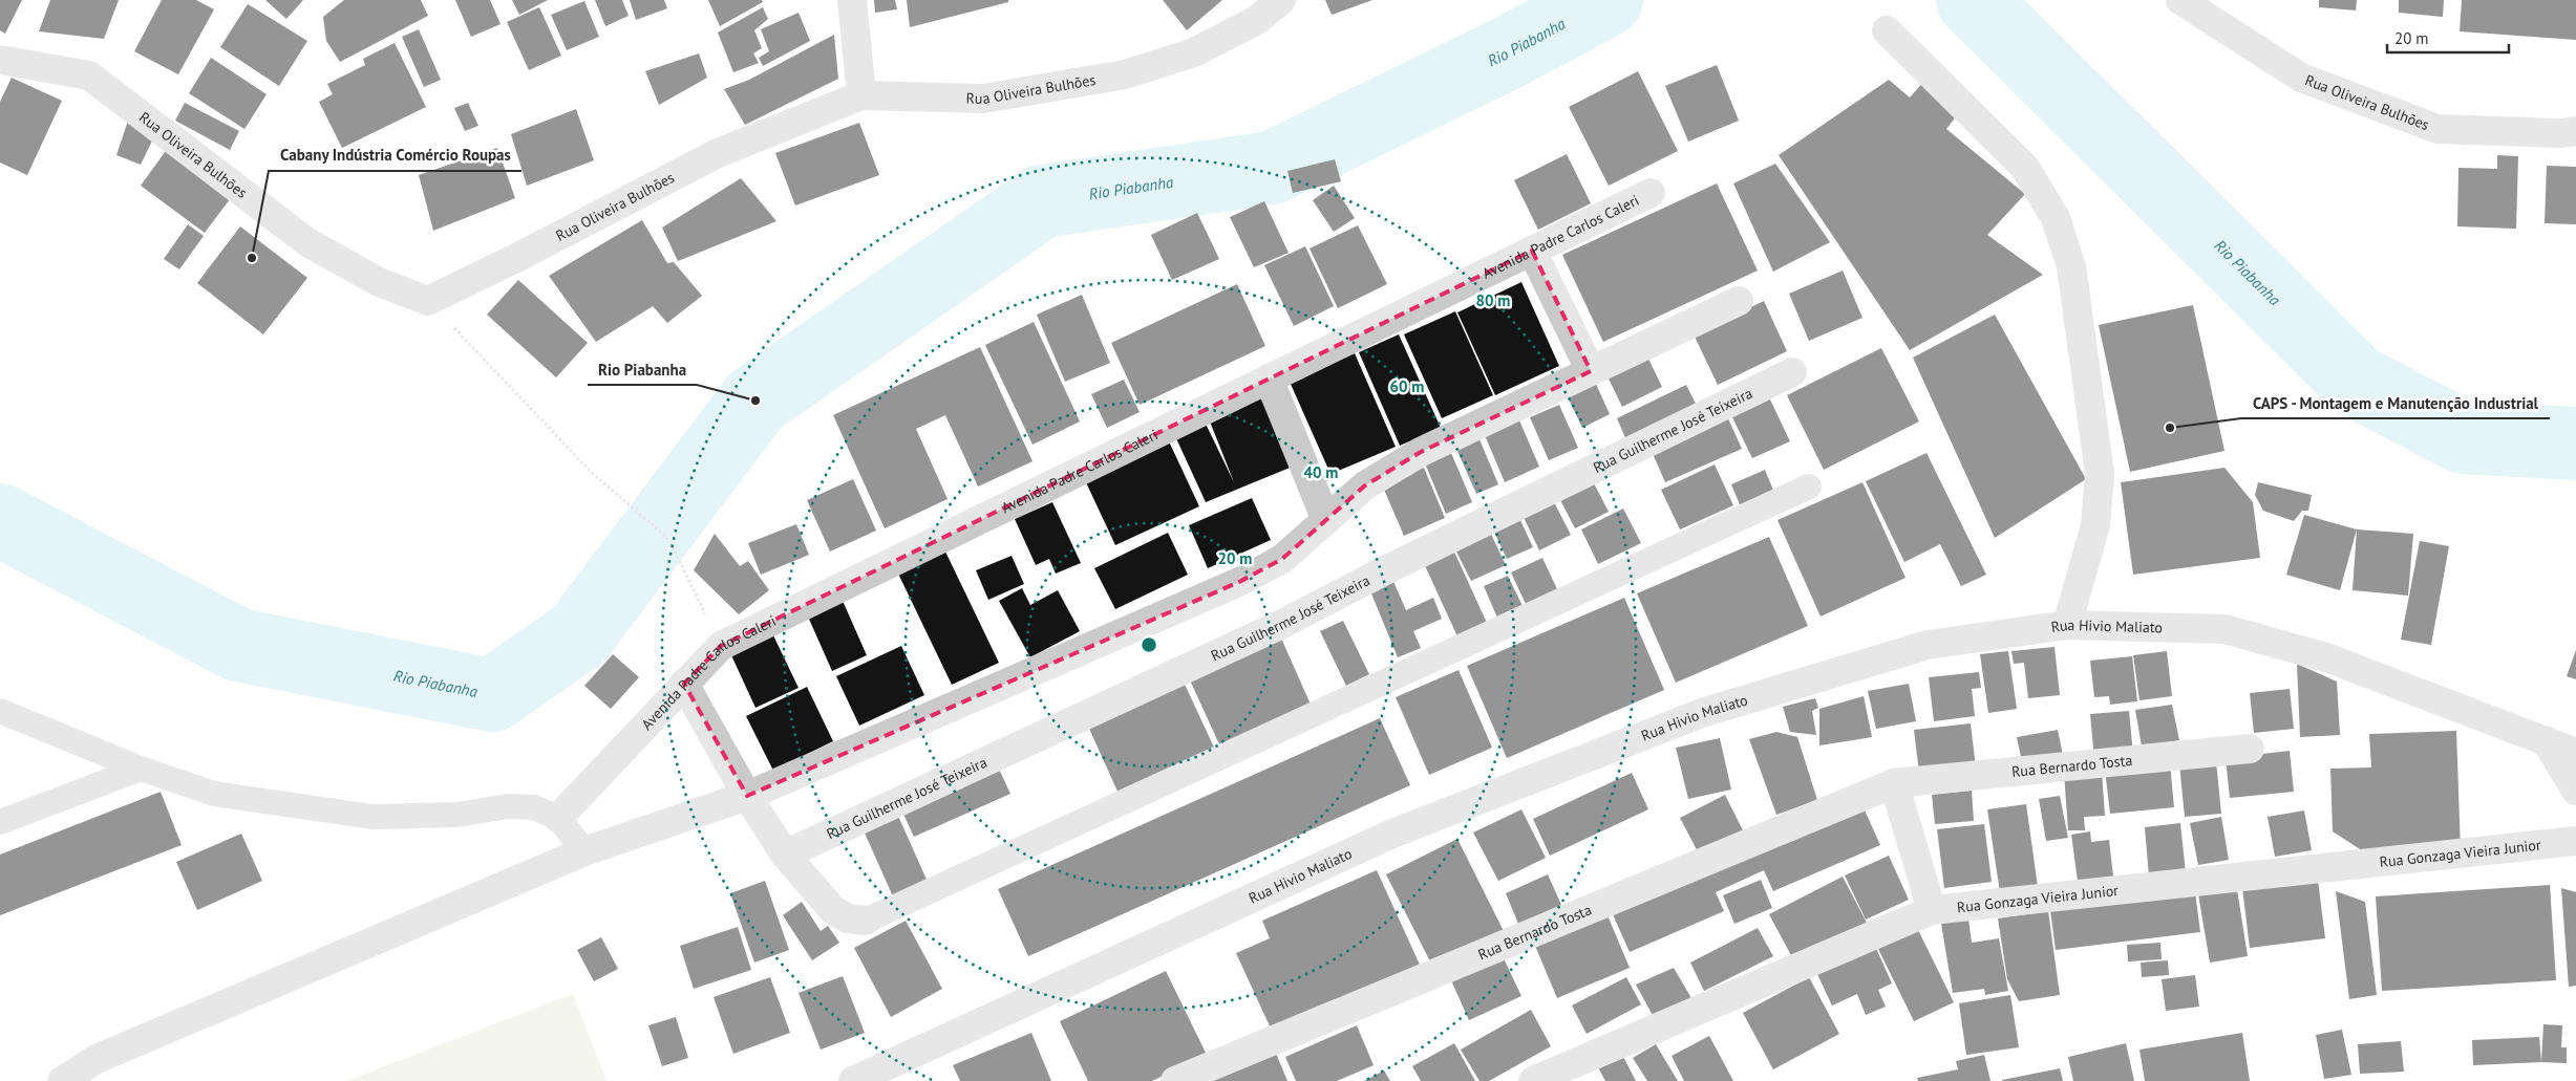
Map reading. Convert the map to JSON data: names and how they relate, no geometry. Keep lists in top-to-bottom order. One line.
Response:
{"streets":{"street":["Rua Oliveira Bulhões","Avenida Padre Carlos Caleri","Rua Guilherme José Teixeira","Rua Hivio Maliato","Rua Bernardo Tosta","Rua Gonzaga Vieira Junior"]},"water":["Rio Piabanha"],"places":["Cabany Indústria Comércio Roupas","Rio Piabanha","CAPS - Montagem e Manutenção Industrial"],"scale_bar":"20 m","rings":["80 m","60 m","40 m","20 m"]}
